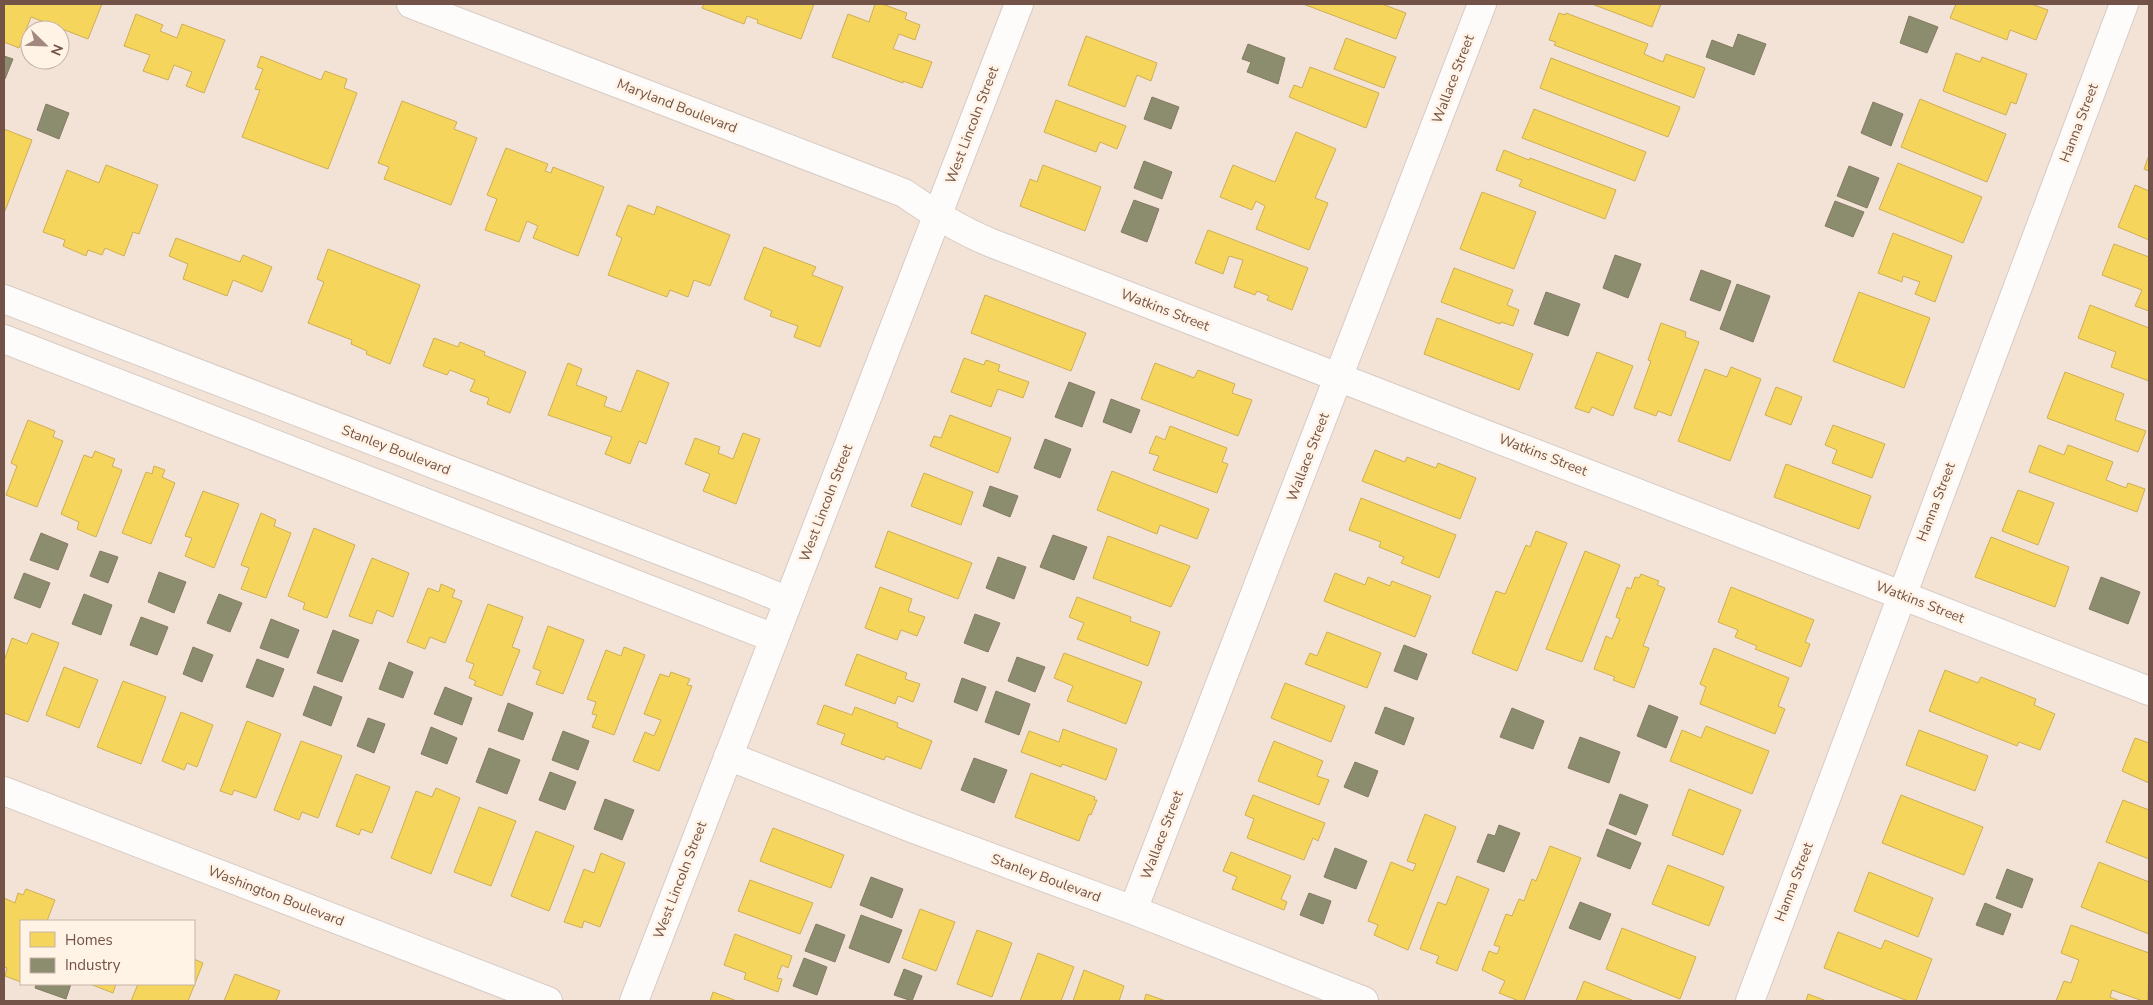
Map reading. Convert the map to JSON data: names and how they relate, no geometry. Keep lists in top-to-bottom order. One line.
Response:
{"streets":{"street":["Wallace Street","Maryland Boulevard","Hanna Street","West Lincoln Street","Watkins Street","Stanley Boulevard","Washington Boulevard"]},"crossings":[["Wallace Street","Watkins Street"],["Wallace Street","Stanley Boulevard"],["Maryland Boulevard","West Lincoln Street"],["Maryland Boulevard","Watkins Street"],["Hanna Street","Watkins Street"],["West Lincoln Street","Watkins Street"],["West Lincoln Street","Stanley Boulevard"]],"legend":["Homes","Industry"],"north":"bottom right"}
